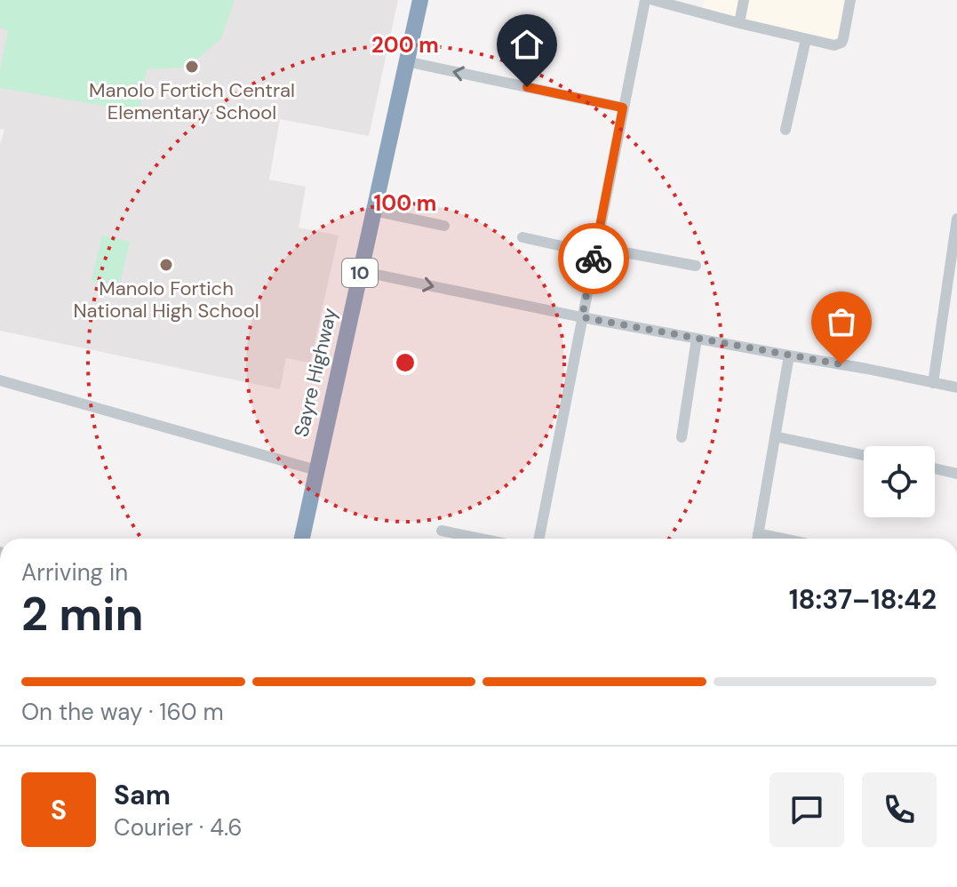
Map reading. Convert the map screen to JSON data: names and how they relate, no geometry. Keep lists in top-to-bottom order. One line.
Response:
{"streets":{"highway":["10","Sayre Highway"]},"places":["Manolo Fortich Central Elementary School","Manolo Fortich National High School"],"page":{"heading":["2 min","Arriving in","18:37–18:42"],"panel":["Sam","Courier · 4.6"],"bar":"On the way · 160 m","round":"S"},"rings":["200 m","100 m"]}
